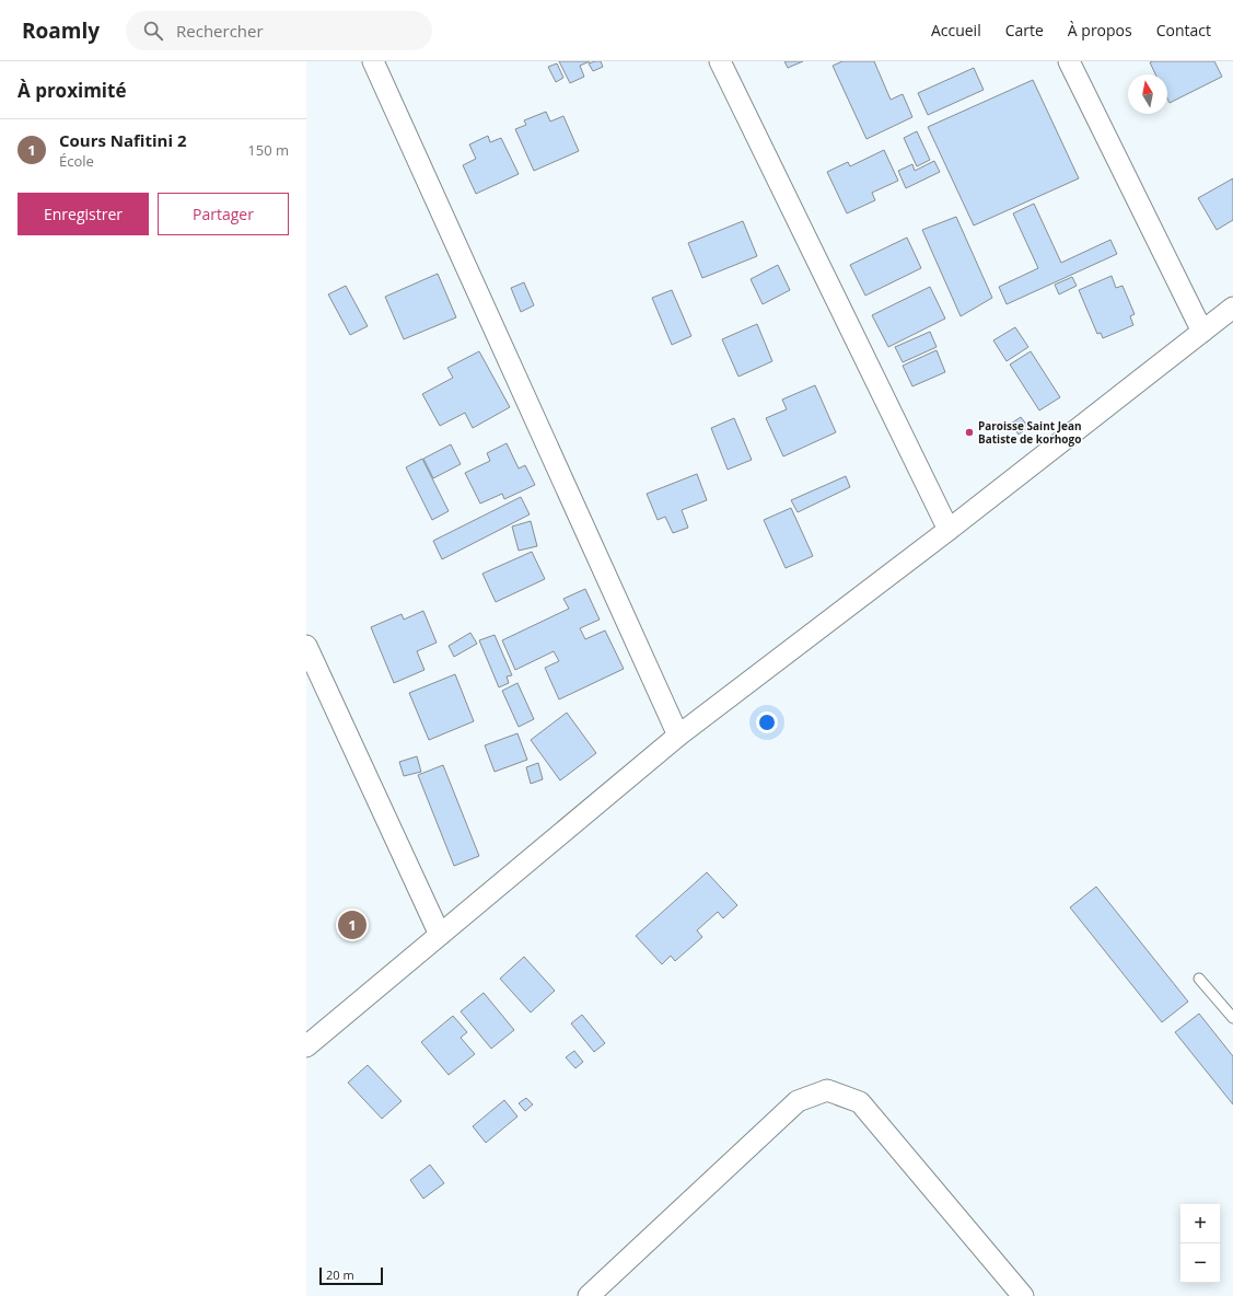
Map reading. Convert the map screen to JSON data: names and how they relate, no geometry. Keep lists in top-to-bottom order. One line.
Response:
{"places":["Paroisse Saint Jean Batiste de korhogo"],"scale_bar":"20 m","north":"top","page":{"header":"Roamly","search":"Rechercher","nav":["Accueil","Carte","À propos","Contact"],"heading":"À proximité","list":[{"mark":"1","name":"Cours Nafitini 2","note":"École","value":"150 m"}],"buttons":["Enregistrer","Partager"],"pins":"1","map_buttons":["+","−"],"scale":"20 m"}}
